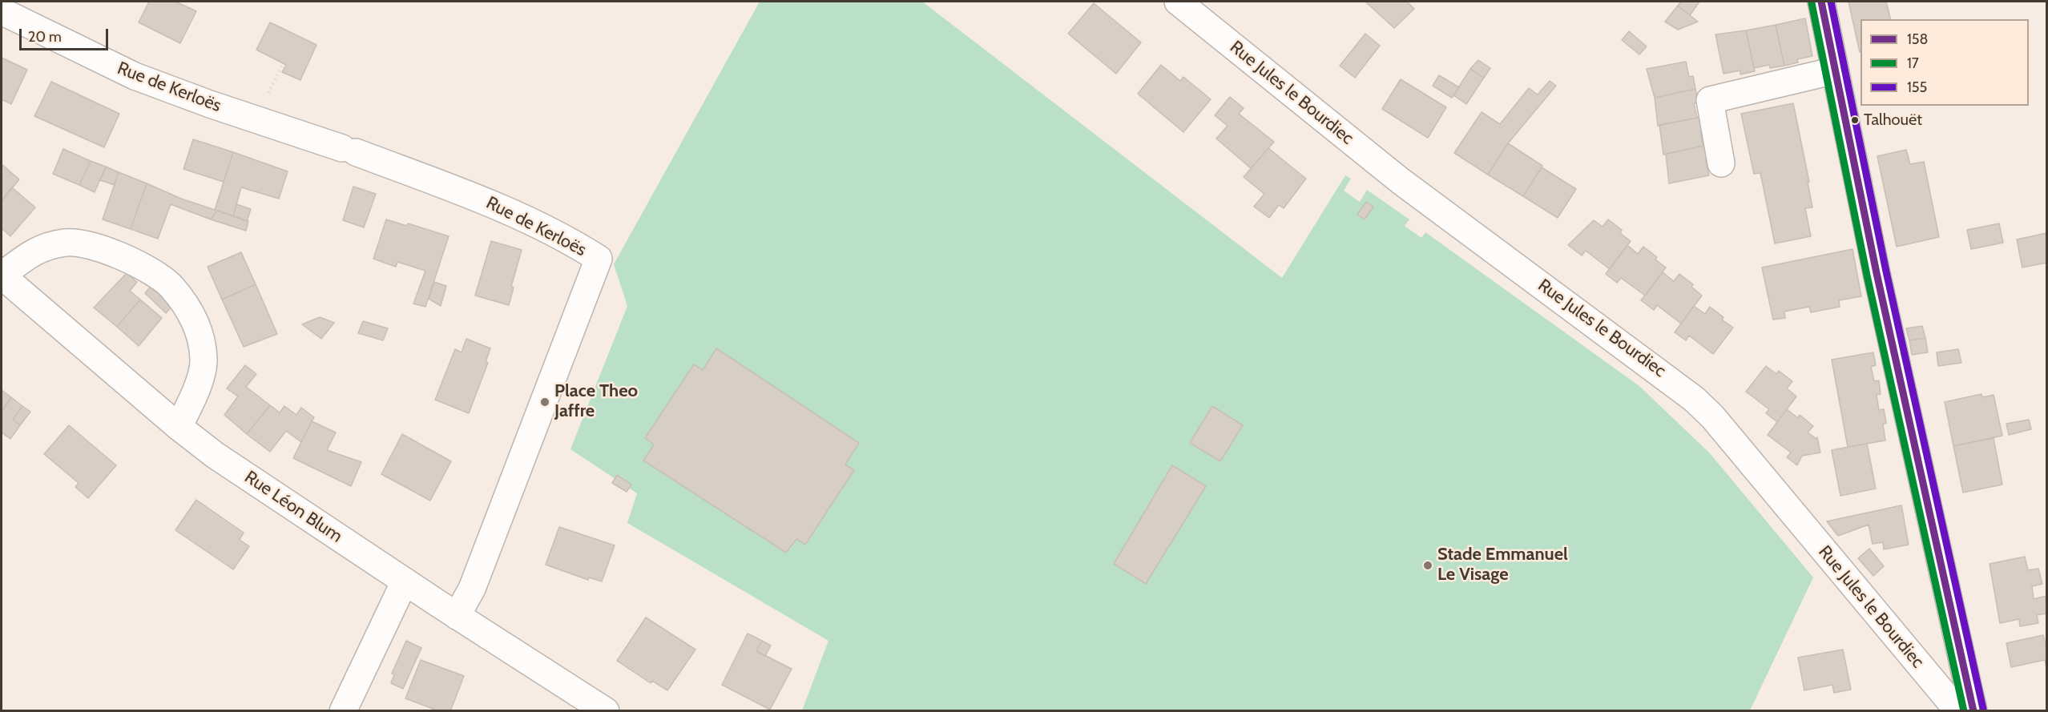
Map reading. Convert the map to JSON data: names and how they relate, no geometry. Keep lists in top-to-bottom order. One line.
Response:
{"streets":{"street":["Rue de Kerloës","Rue Jules le Bourdiec","Rue Léon Blum"]},"crossings":[["Rue de Kerloës","Rue Léon Blum"]],"places":["Talhouët","Place Theo Jaffre","Stade Emmanuel Le Visage"],"lines":["transit line 158","transit line 155","transit line 17"],"legend":["158","17","155"],"scale_bar":"20 m"}
